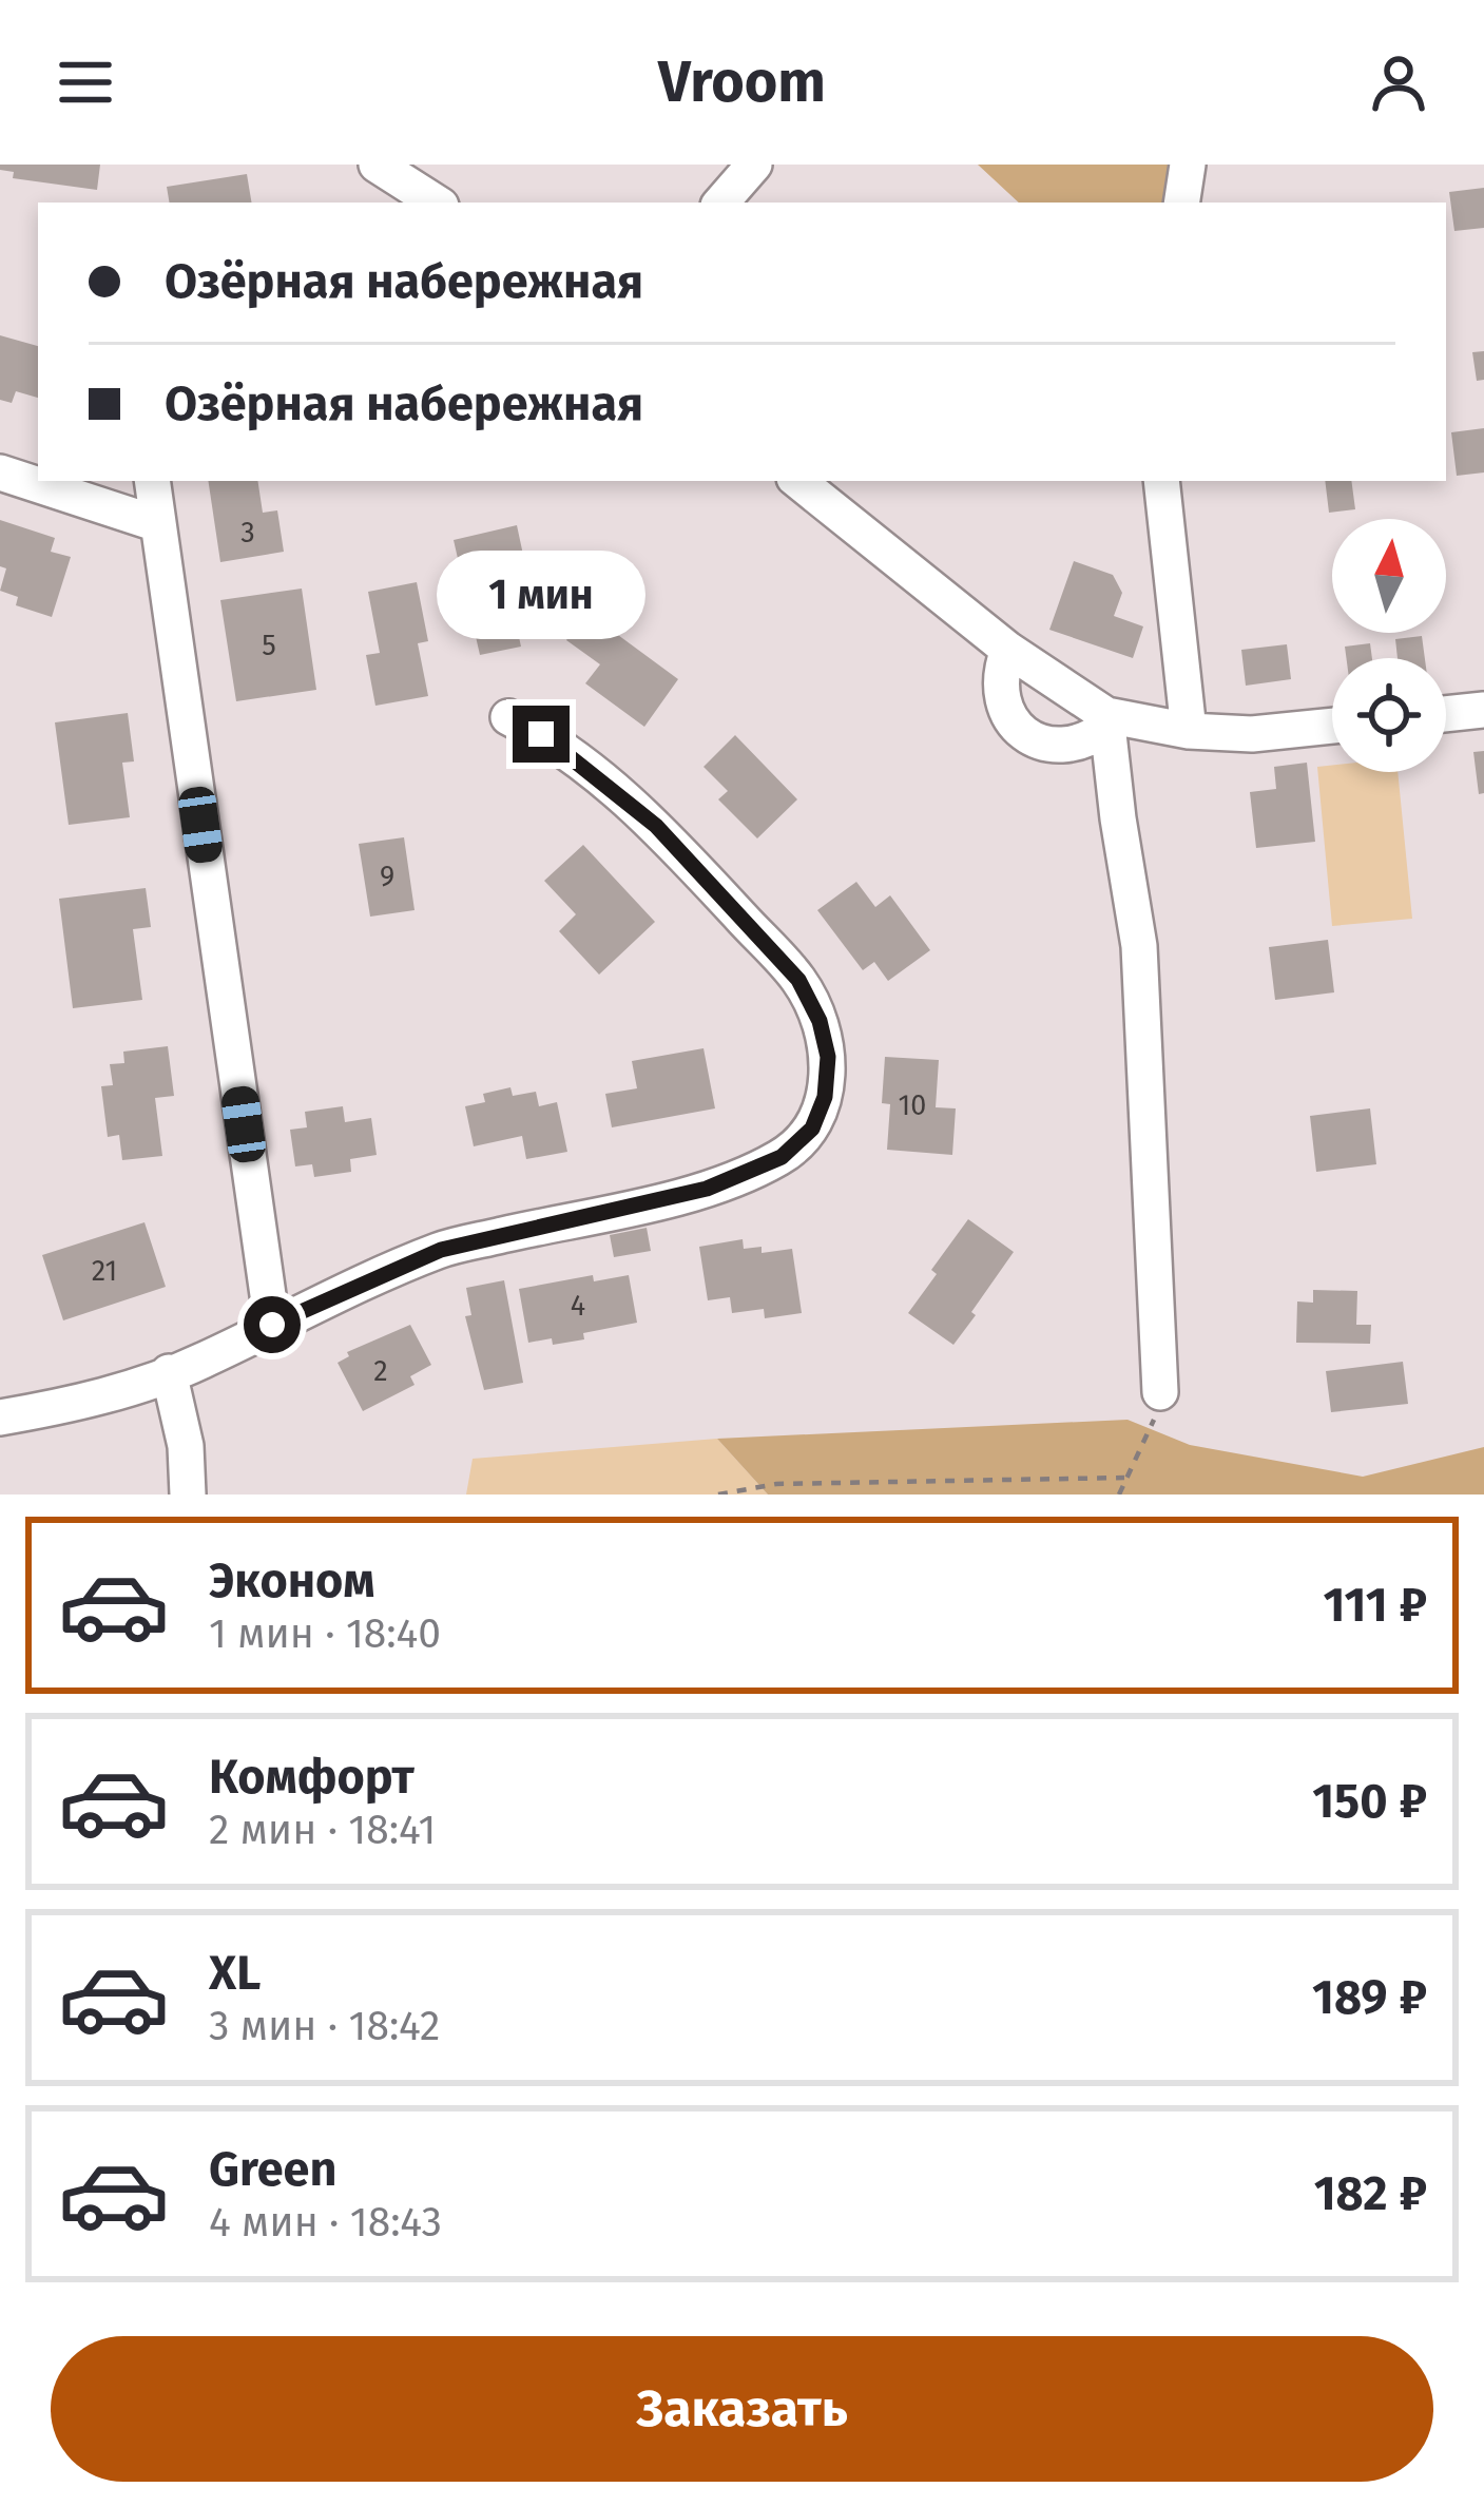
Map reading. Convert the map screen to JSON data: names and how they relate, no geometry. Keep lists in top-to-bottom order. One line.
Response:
{"house_numbers":["3","5","9","10","21","4","2"],"north":"top","page":{"header":"Vroom","banner":["Озёрная набережная","Озёрная набережная"],"bubble":"1 мин","list":[{"name":"Эконом","note":"1 мин · 18:40","value":"111 ₽"},{"name":"Комфорт","note":"2 мин · 18:41","value":"150 ₽"},{"name":"XL","note":"3 мин · 18:42","value":"189 ₽"},{"name":"Green","note":"4 мин · 18:43","value":"182 ₽"}],"buttons":"Заказать"}}
